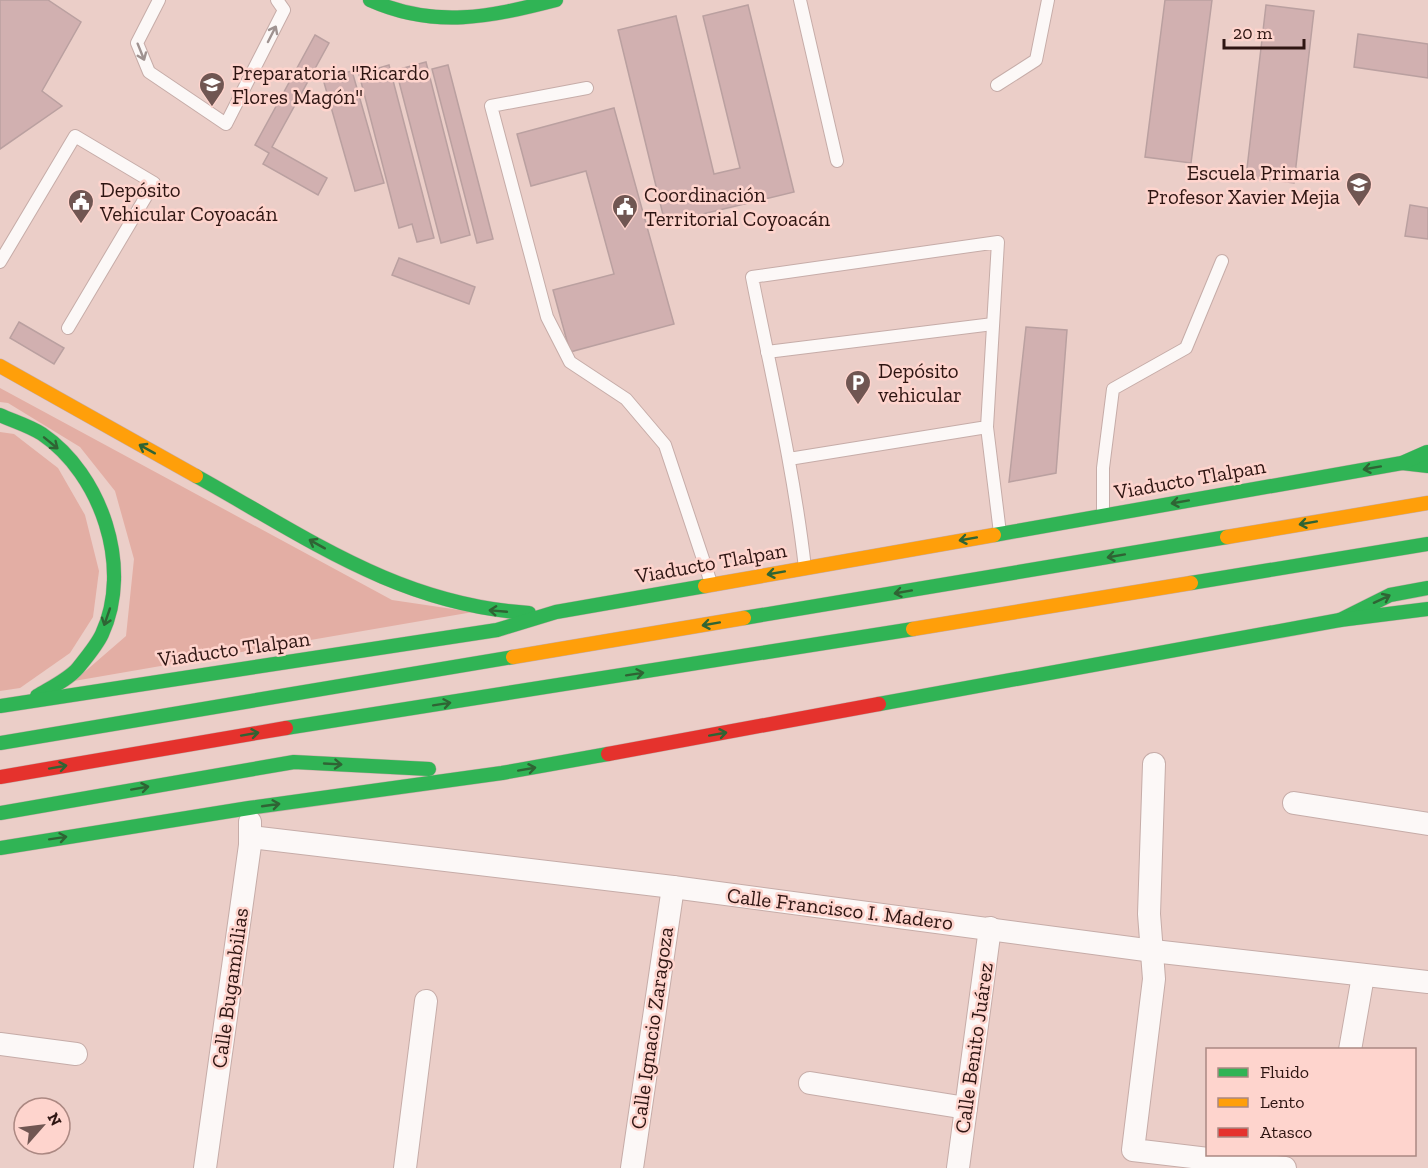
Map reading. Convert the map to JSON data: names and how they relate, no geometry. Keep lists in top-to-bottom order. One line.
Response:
{"streets":{"main road":["Viaducto Tlalpan"],"street":["Calle Francisco I. Madero","Calle Bugambilias","Calle Ignacio Zaragoza","Calle Benito Juárez"]},"crossings":[["Calle Francisco I. Madero","Calle Bugambilias"],["Calle Francisco I. Madero","Calle Ignacio Zaragoza"],["Calle Francisco I. Madero","Calle Benito Juárez"]],"places":{"school or university":["Preparatoria \"Ricardo Flores Magón\"","Escuela Primaria Profesor Xavier Mejia"],"public building":["Depósito Vehicular Coyoacán","Coordinación Territorial Coyoacán"],"parking":["Depósito vehicular"]},"legend":["Fluido","Lento","Atasco"],"scale_bar":"20 m","north":"top right"}
